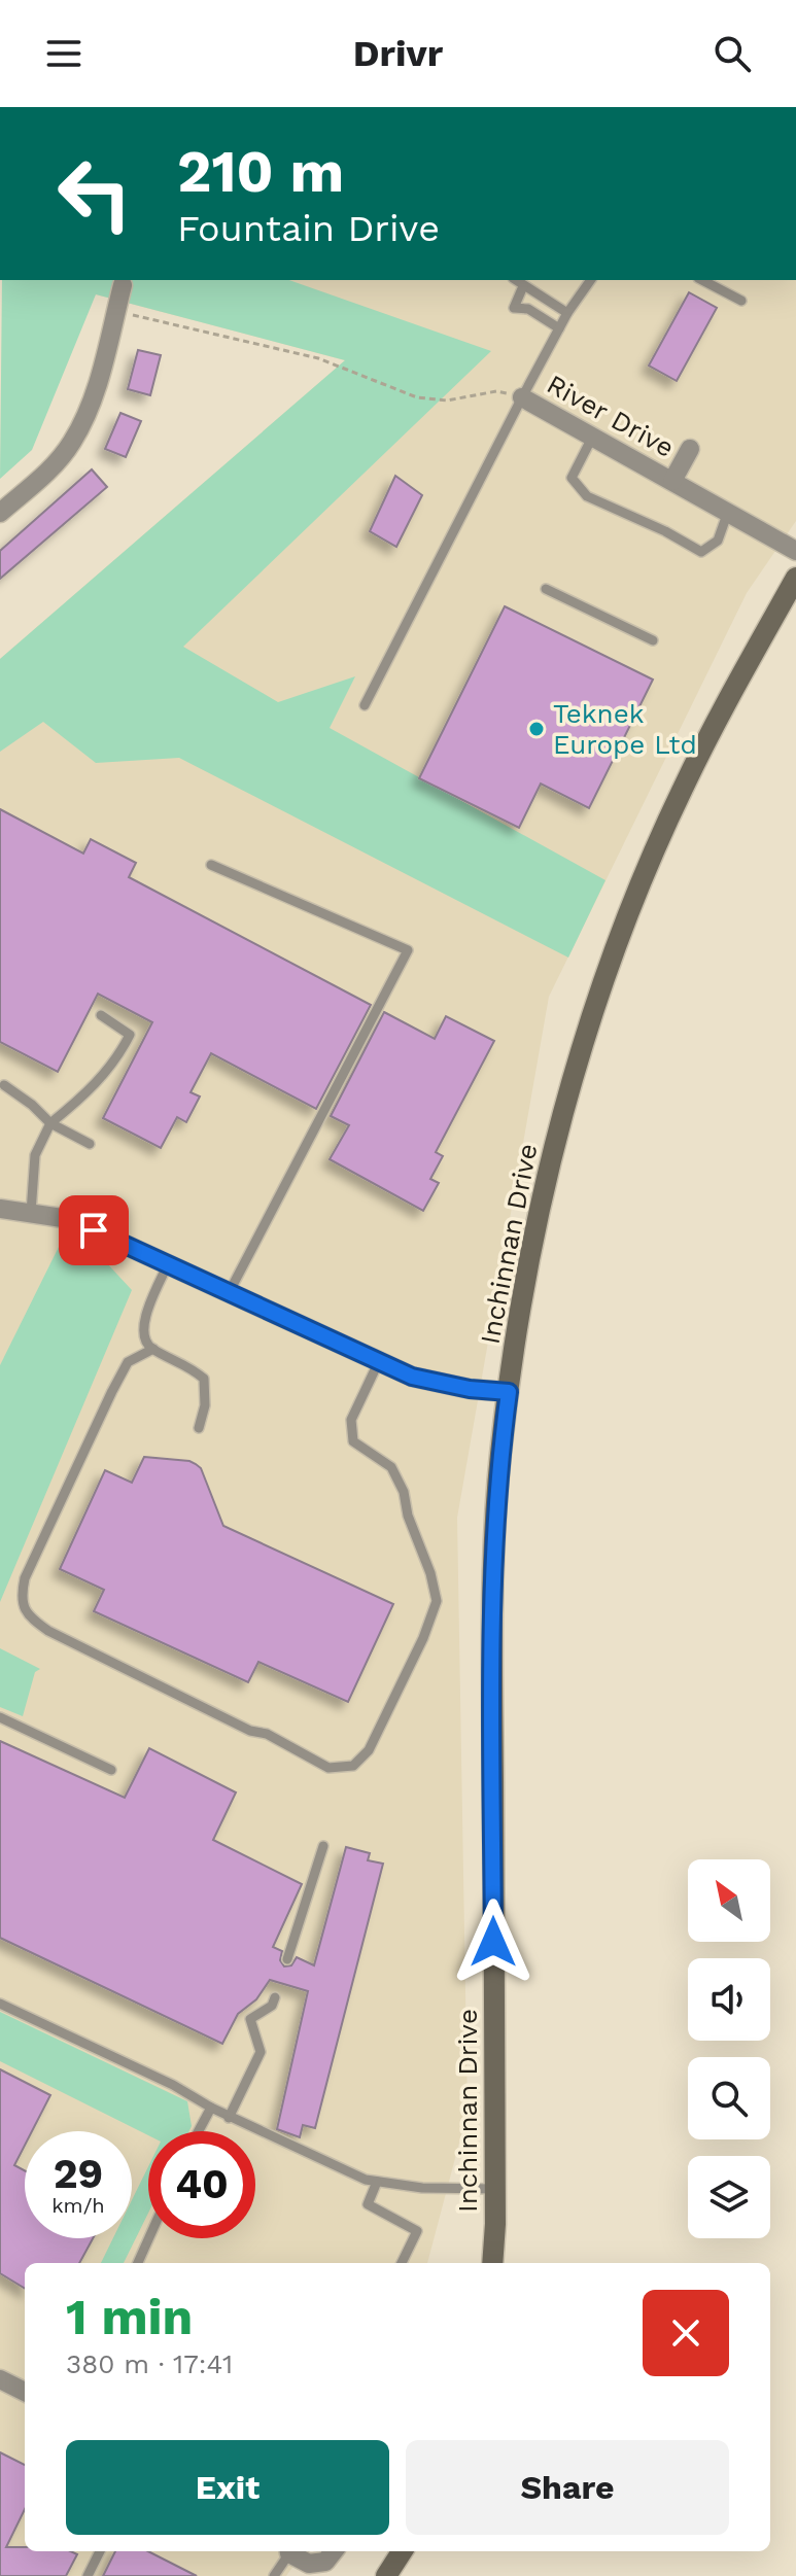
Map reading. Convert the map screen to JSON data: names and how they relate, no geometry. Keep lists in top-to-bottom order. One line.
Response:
{"streets":{"street":["River Drive","Inchinnan Drive"]},"places":["Teknek Europe Ltd"],"north":"top left","page":{"header":"Drivr","turn":["210 m","Fountain Drive"],"speed":"29 km/h","limit":"40","heading":["1 min","380 m · 17:41"],"buttons":["Exit","Share"]}}
